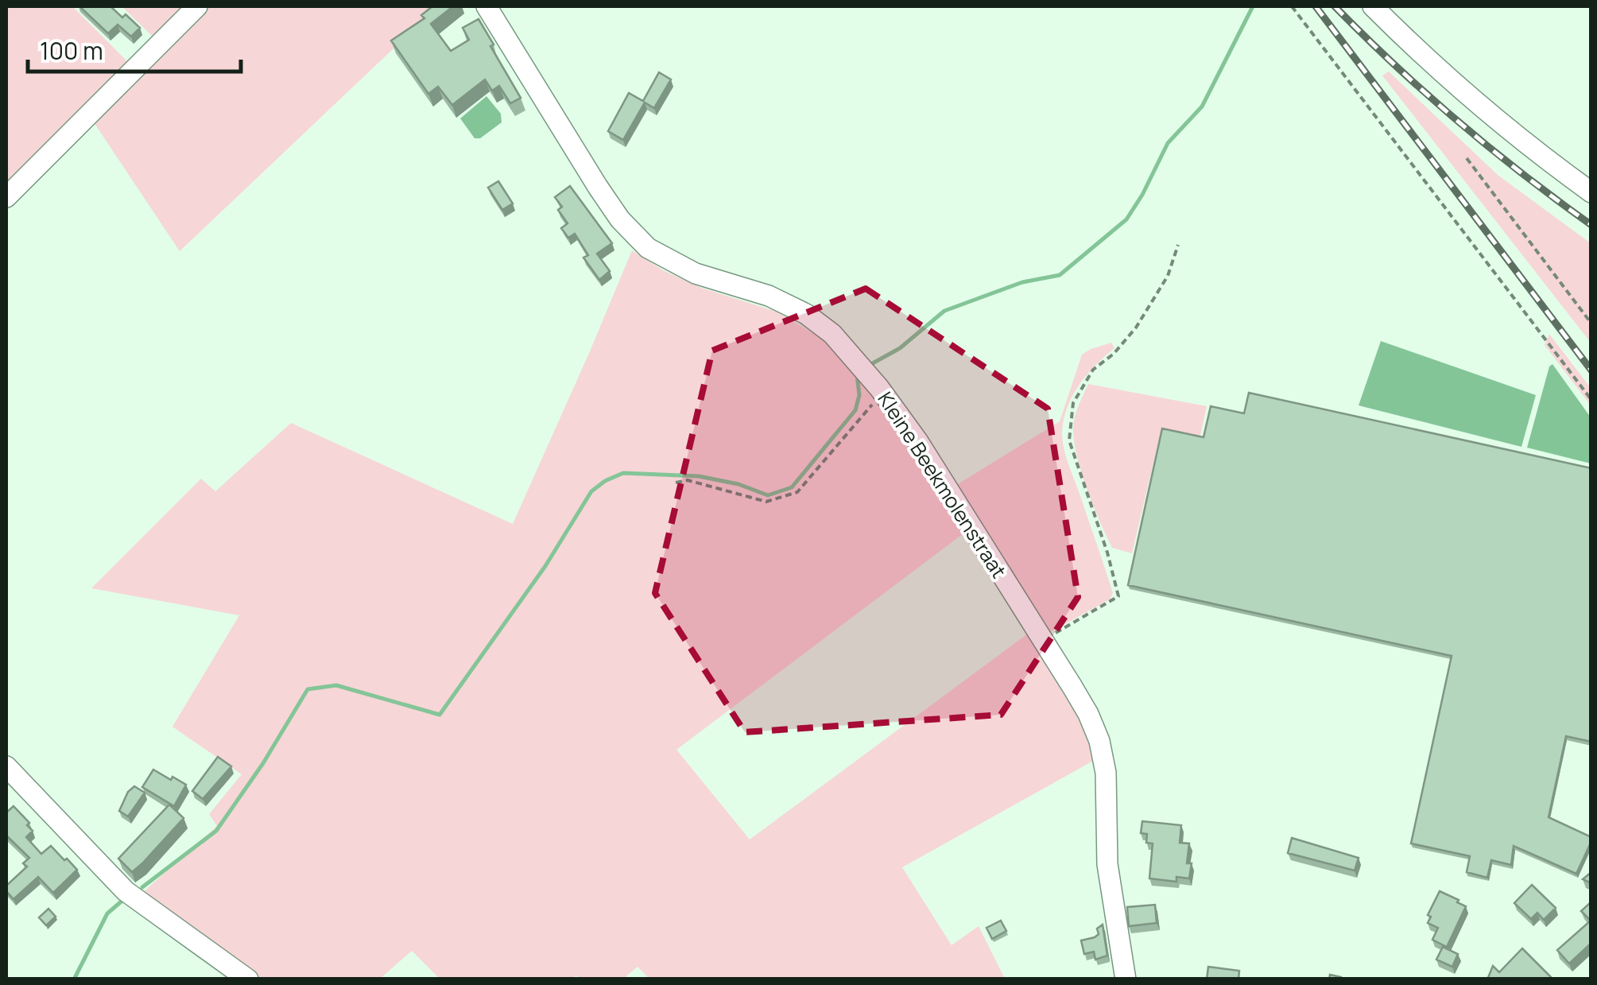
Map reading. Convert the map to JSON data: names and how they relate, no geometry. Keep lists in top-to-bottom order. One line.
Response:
{"streets":{"street":["Kleine Beekmolenstraat"]},"scale_bar":"100 m"}
